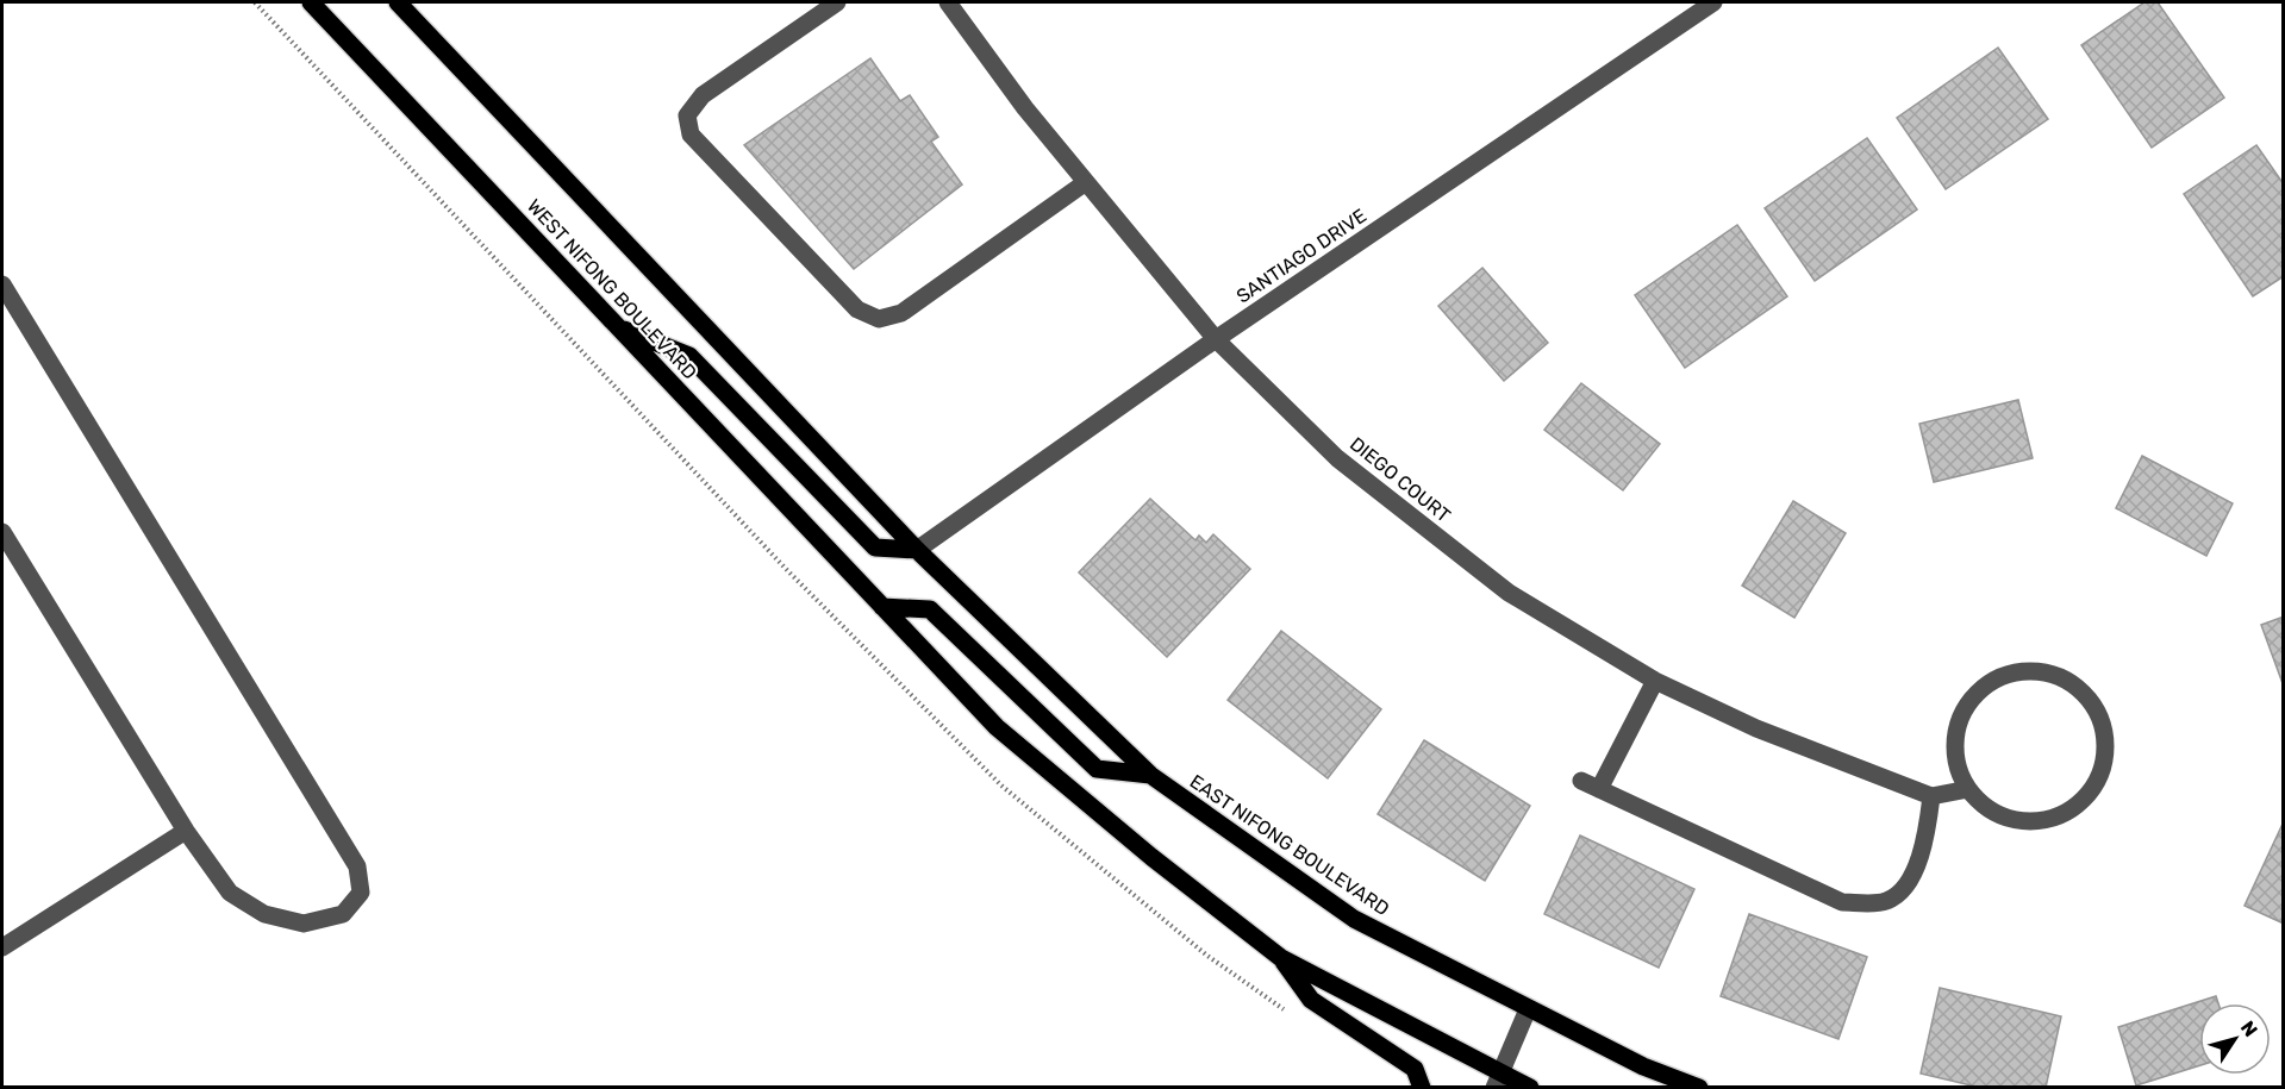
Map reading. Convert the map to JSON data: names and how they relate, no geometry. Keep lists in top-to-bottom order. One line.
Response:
{"streets":{"main road":["WEST NIFONG BOULEVARD","EAST NIFONG BOULEVARD"],"street":["SANTIAGO DRIVE","DIEGO COURT"]},"crossings":[["SANTIAGO DRIVE","DIEGO COURT"],["SANTIAGO DRIVE","EAST NIFONG BOULEVARD"]],"north":"top right"}
